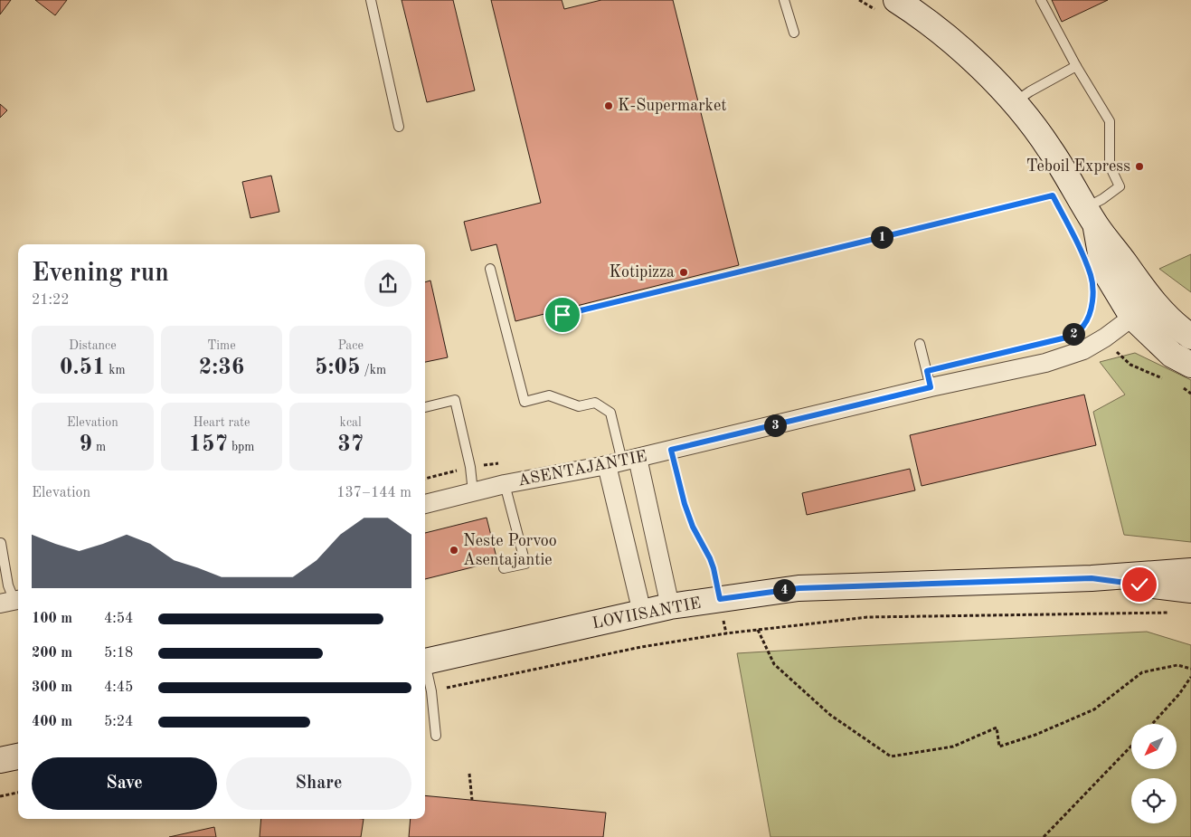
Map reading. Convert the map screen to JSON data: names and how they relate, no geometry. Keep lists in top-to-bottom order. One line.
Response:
{"streets":{"main road":["LOVIISANTIE"],"street":["ASENTAJANTIE"]},"places":["K-Supermarket","Teboil Express","Kotipizza","Neste Porvoo Asentajantie"],"north":"bottom left","page":{"pins":["1","2","3","4"],"heading":["Evening run","21:22"],"stats":[["Distance","0.51 km"],["Time","2:36"],["Pace","5:05 /km"],["Elevation","9 m"],["Heart rate","157 bpm"],["kcal","37"]],"chart":["Elevation","137–144 m"],"list":[{"name":"100 m","note":"4:54"},{"name":"200 m","note":"5:18"},{"name":"300 m","note":"4:45"},{"name":"400 m","note":"5:24"}],"buttons":["Save","Share"]}}
